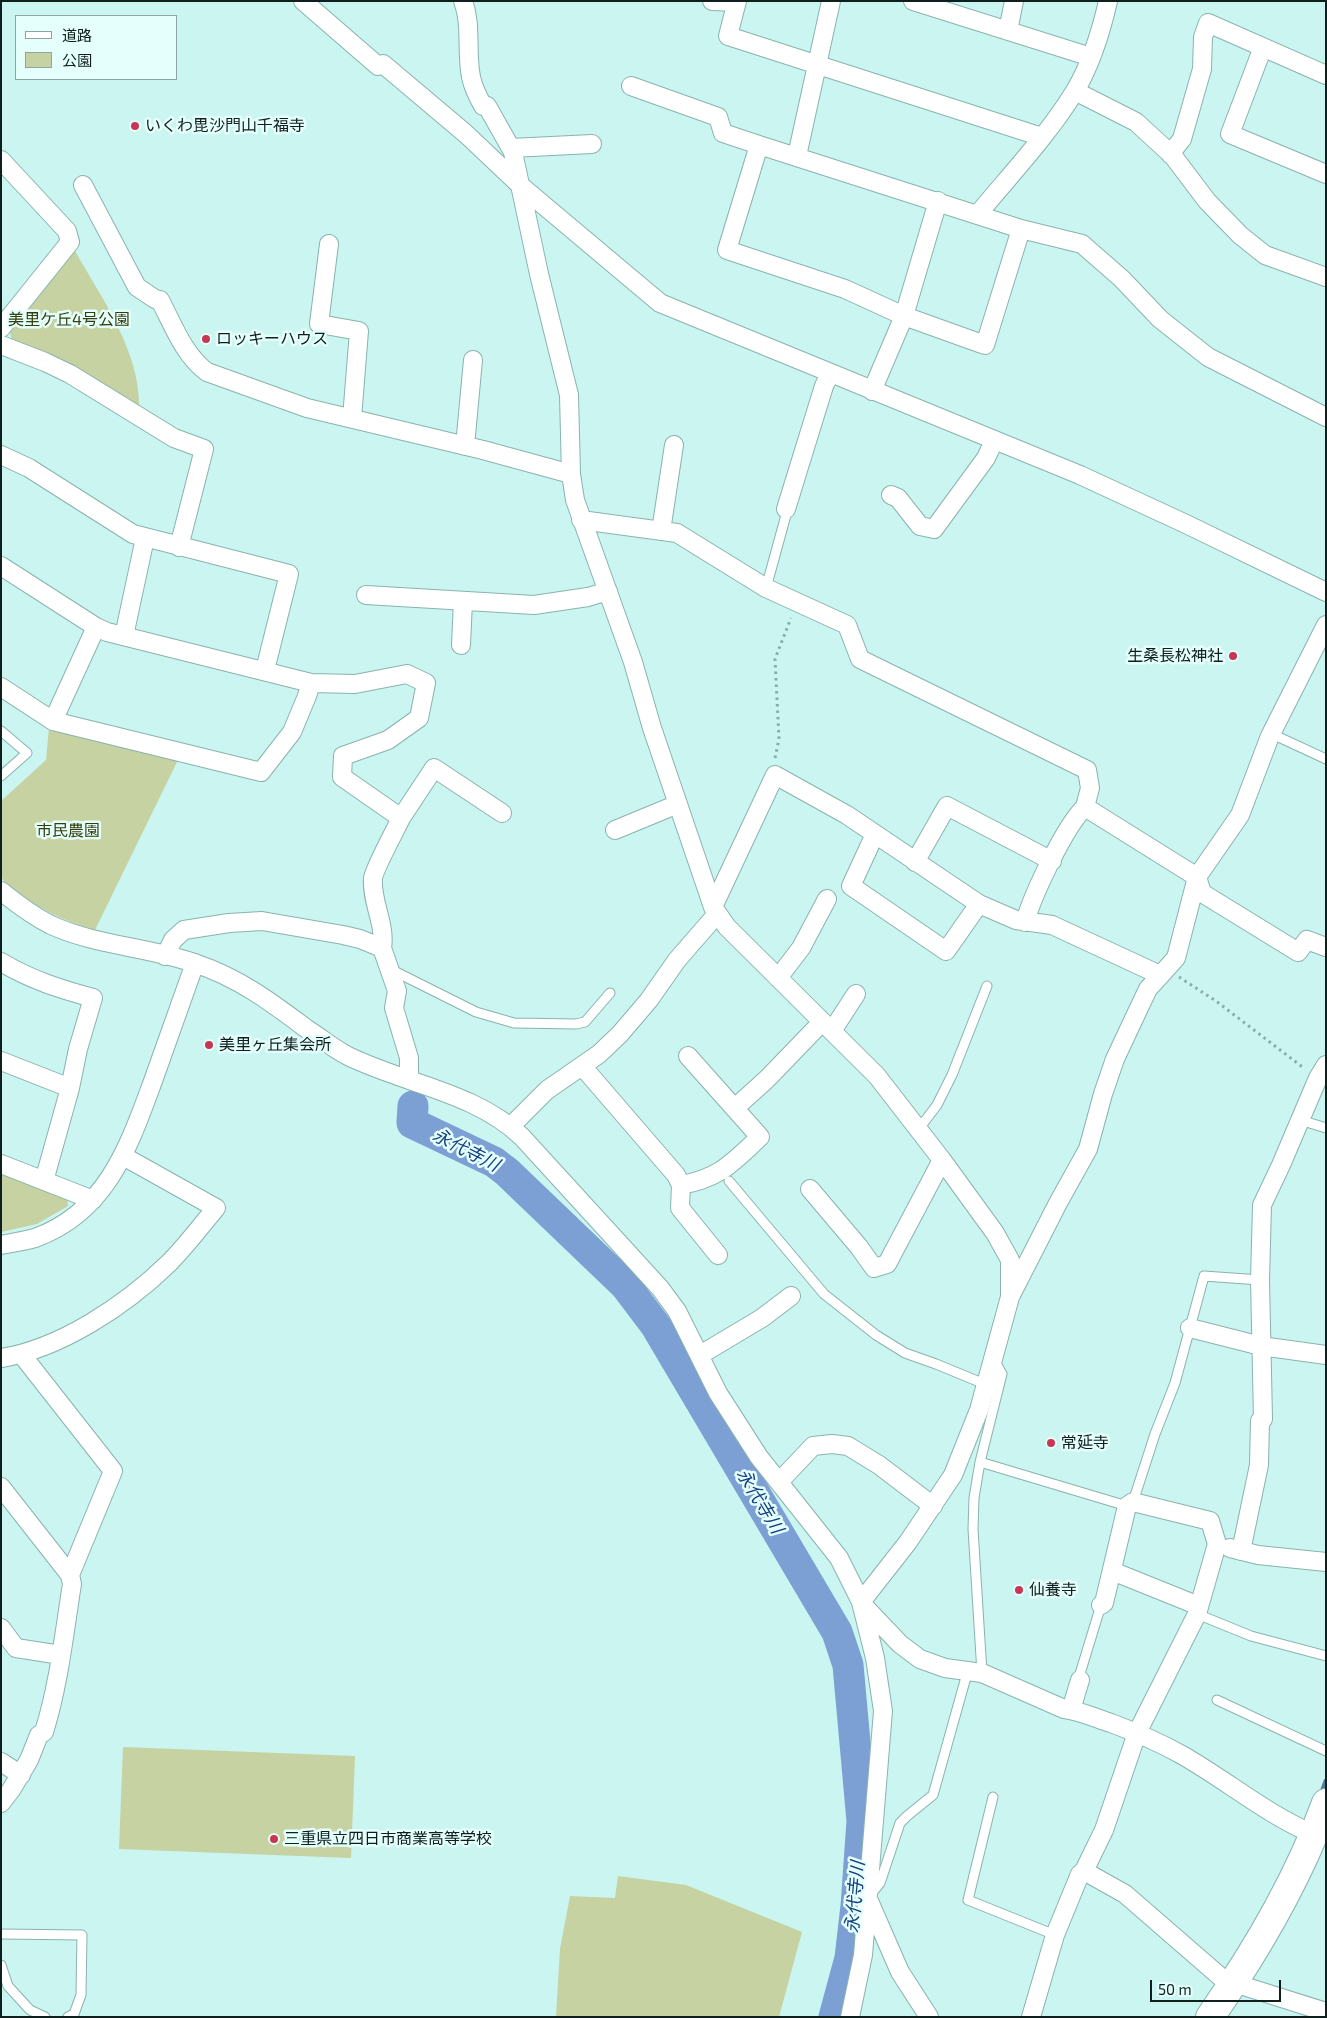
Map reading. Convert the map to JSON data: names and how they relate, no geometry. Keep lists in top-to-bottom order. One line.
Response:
{"water":["永代寺川"],"parks":["美里ケ丘4号公園","市民農園"],"places":["いくわ毘沙門山千福寺","ロッキーハウス","生桑長松神社","美里ヶ丘集会所","常延寺","仙養寺","三重県立四日市商業高等学校"],"legend":["道路","公園"],"scale_bar":"50 m"}
